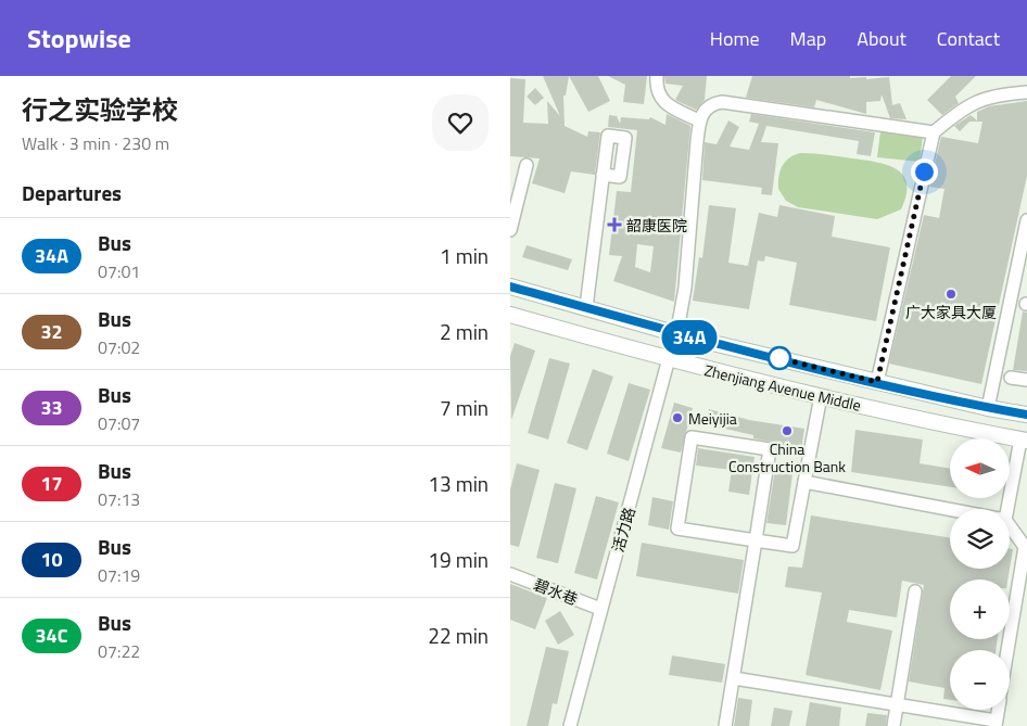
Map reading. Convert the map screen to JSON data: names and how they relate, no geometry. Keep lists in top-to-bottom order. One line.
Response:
{"streets":{"main road":["Zhenjiang Avenue Middle"],"street":["活力路","碧水巷"]},"crossings":[["Zhenjiang Avenue Middle","活力路"],["活力路","碧水巷"]],"places":{"health":["韶康医院"],"other":["广大家具大厦","Meiyijia","China Construction Bank"]},"lines":["bus line 34A"],"north":"left","page":{"header":"Stopwise","nav":["Home","Map","About","Contact"],"heading":[["行之实验学校","Walk · 3 min · 230 m"],"Departures"],"on_map":"34A","list":[{"mark":"34A","name":"Bus","note":"07:01","value":"1 min"},{"mark":"32","name":"Bus","note":"07:02","value":"2 min"},{"mark":"33","name":"Bus","note":"07:07","value":"7 min"},{"mark":"17","name":"Bus","note":"07:13","value":"13 min"},{"mark":"10","name":"Bus","note":"07:19","value":"19 min"},{"mark":"34C","name":"Bus","note":"07:22","value":"22 min"}],"map_buttons":["+","−"]}}
